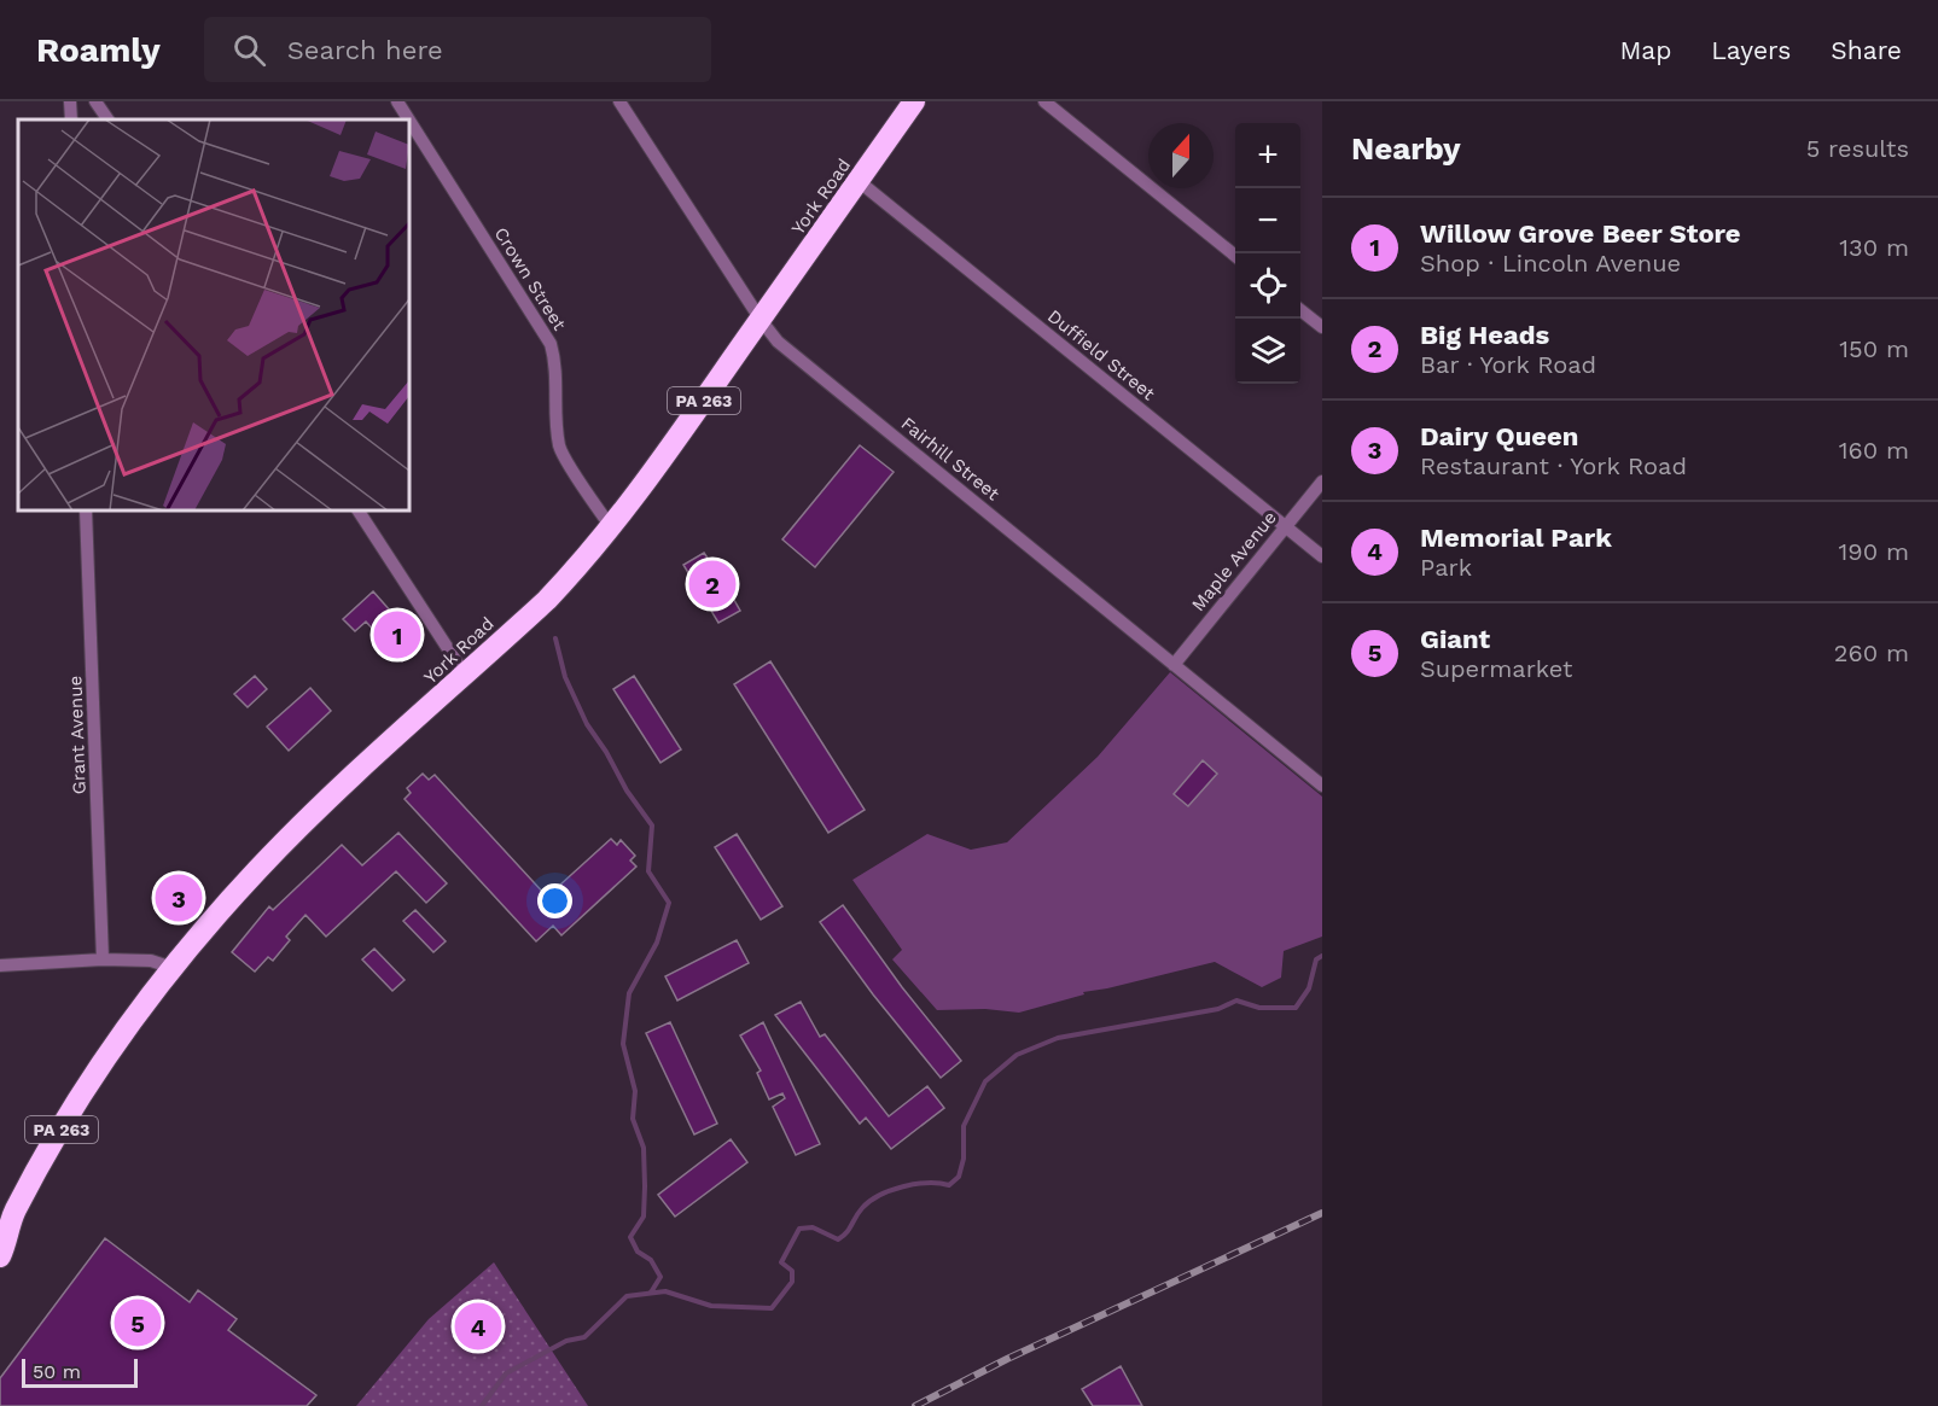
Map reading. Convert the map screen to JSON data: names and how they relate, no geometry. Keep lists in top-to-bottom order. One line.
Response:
{"streets":{"highway":["York Road","PA 263"],"street":["Crown Street","Duffield Street","Fairhill Street","Maple Avenue","Grant Avenue"]},"crossings":[["York Road","Crown Street"],["York Road","Duffield Street"],["York Road","Fairhill Street"],["Duffield Street","Maple Avenue"],["Fairhill Street","Maple Avenue"]],"scale_bar":"50 m","north":"top","page":{"header":"Roamly","search":"Search here","nav":["Map","Layers","Share"],"heading":["Nearby","5 results"],"map_buttons":["+","−"],"list":[{"mark":"1","name":"Willow Grove Beer Store","note":"Shop · Lincoln Avenue","value":"130 m"},{"mark":"2","name":"Big Heads","note":"Bar · York Road","value":"150 m"},{"mark":"3","name":"Dairy Queen","note":"Restaurant · York Road","value":"160 m"},{"mark":"4","name":"Memorial Park","note":"Park","value":"190 m"},{"mark":"5","name":"Giant","note":"Supermarket","value":"260 m"}],"pins":["2","1","3","5","4"],"scale":"50 m"}}
